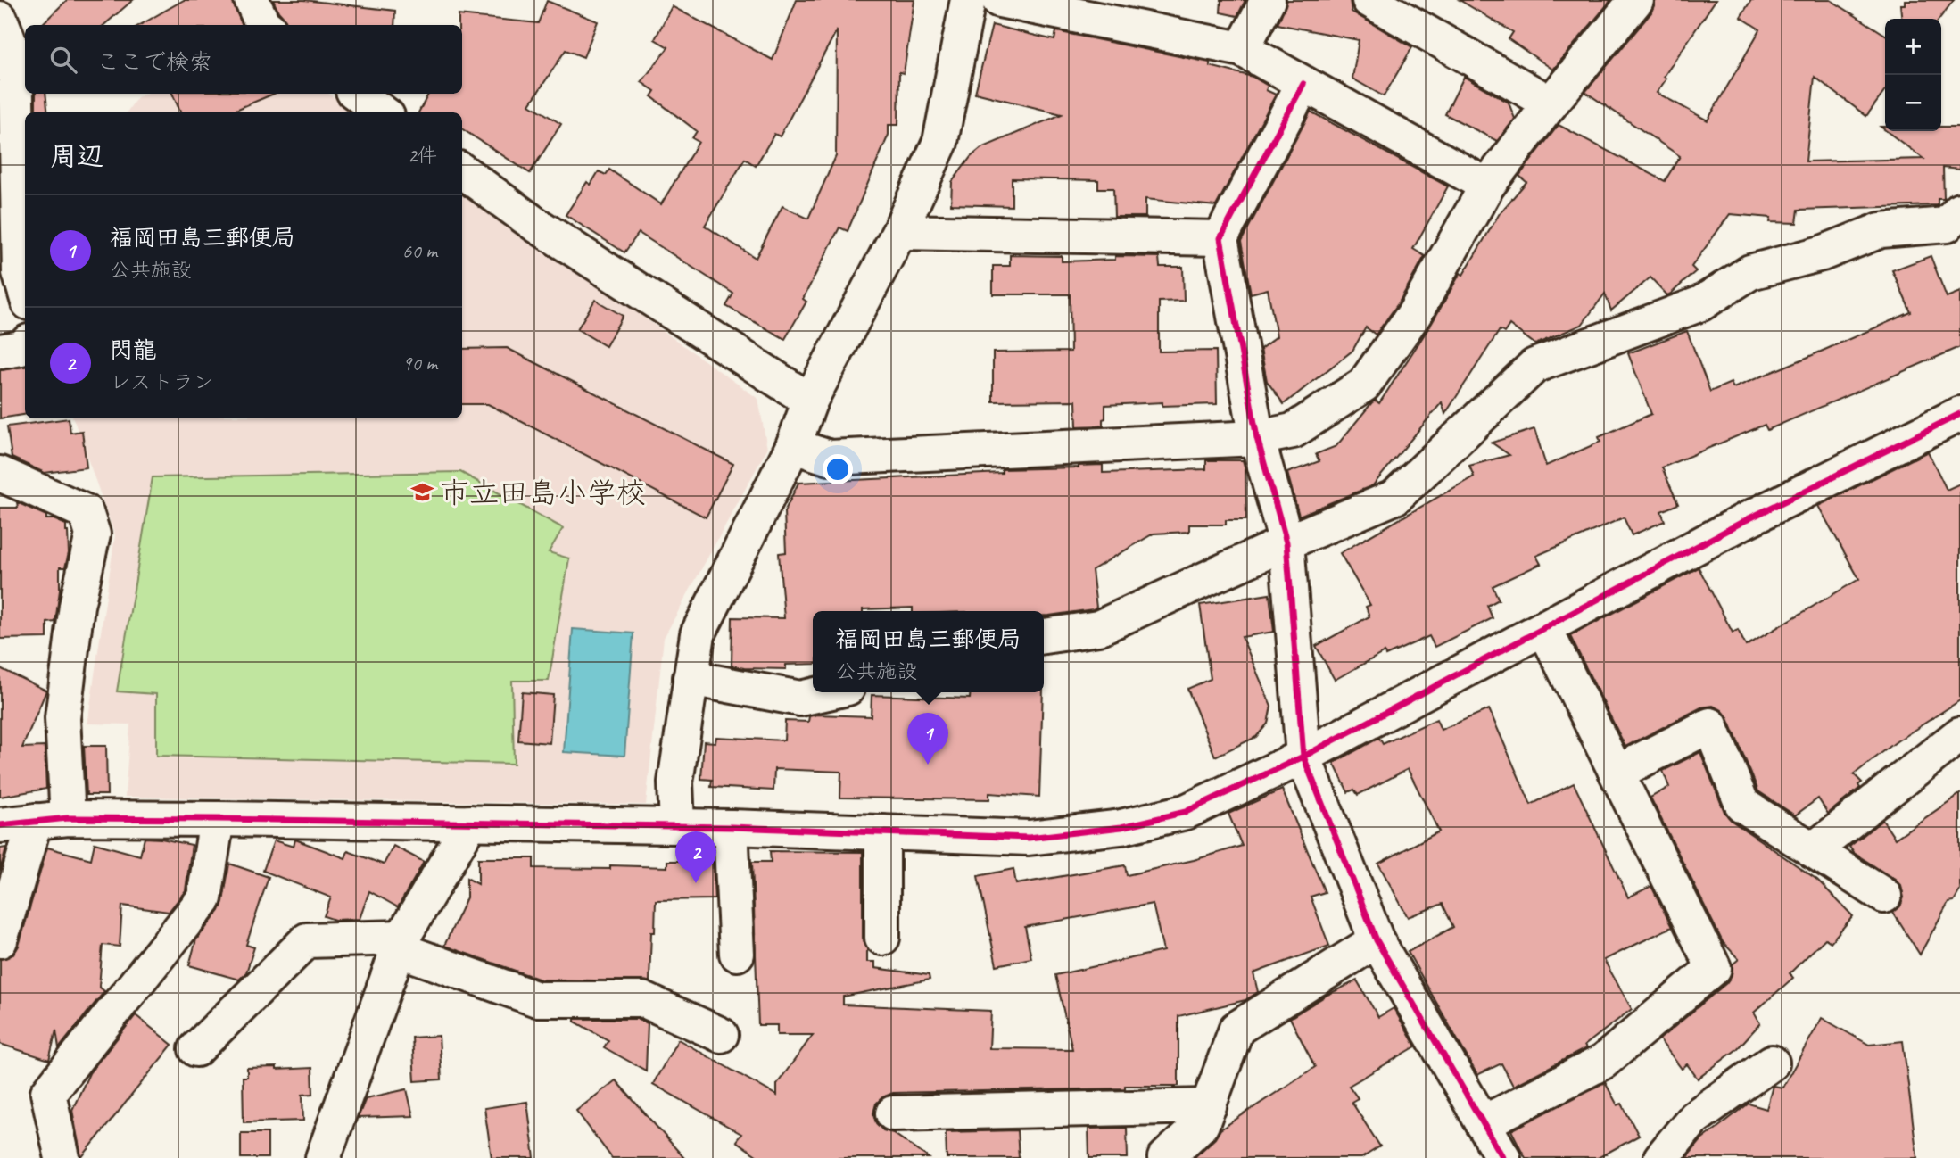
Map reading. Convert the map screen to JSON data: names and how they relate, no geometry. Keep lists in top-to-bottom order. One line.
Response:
{"places":{"school or university":["市立田島小学校"]},"page":{"map_buttons":["+","−"],"search":"ここで検索","heading":["周辺","2件"],"list":[{"mark":"1","name":"福岡田島三郵便局","note":"公共施設","value":"60 m"},{"mark":"2","name":"閃龍","note":"レストラン","value":"90 m"}],"popup":["福岡田島三郵便局","公共施設"],"pins":["1","2"]}}
